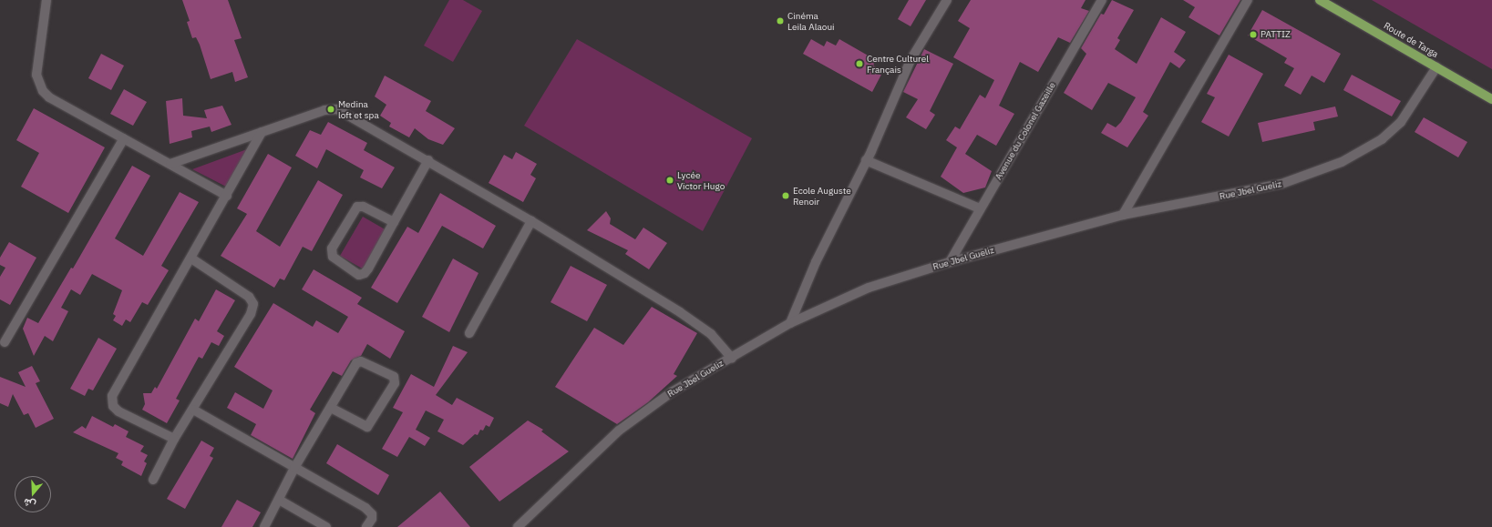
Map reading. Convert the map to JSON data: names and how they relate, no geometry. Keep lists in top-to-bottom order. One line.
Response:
{"streets":{"main road":["Route de Targa"],"street":["Avenue du Colonel Gazeille","Rue Jbel Gueliz"]},"crossings":[["Route de Targa","Rue Jbel Gueliz"],["Avenue du Colonel Gazeille","Rue Jbel Gueliz"]],"places":["Cinéma Leila Alaoui","PATTIZ","Centre Culturel Français","Medina loft et spa","Lycée Victor Hugo","Ecole Auguste Renoir"],"north":"bottom"}
